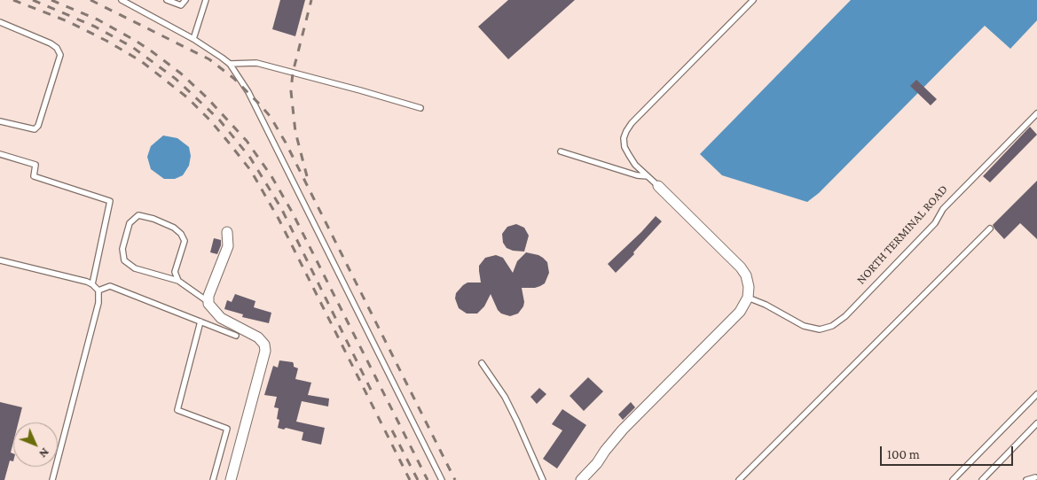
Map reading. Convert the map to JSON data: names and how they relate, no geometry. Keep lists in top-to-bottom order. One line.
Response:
{"streets":{"lane":["NORTH TERMINAL ROAD"]},"scale_bar":"100 m","north":"bottom right"}
